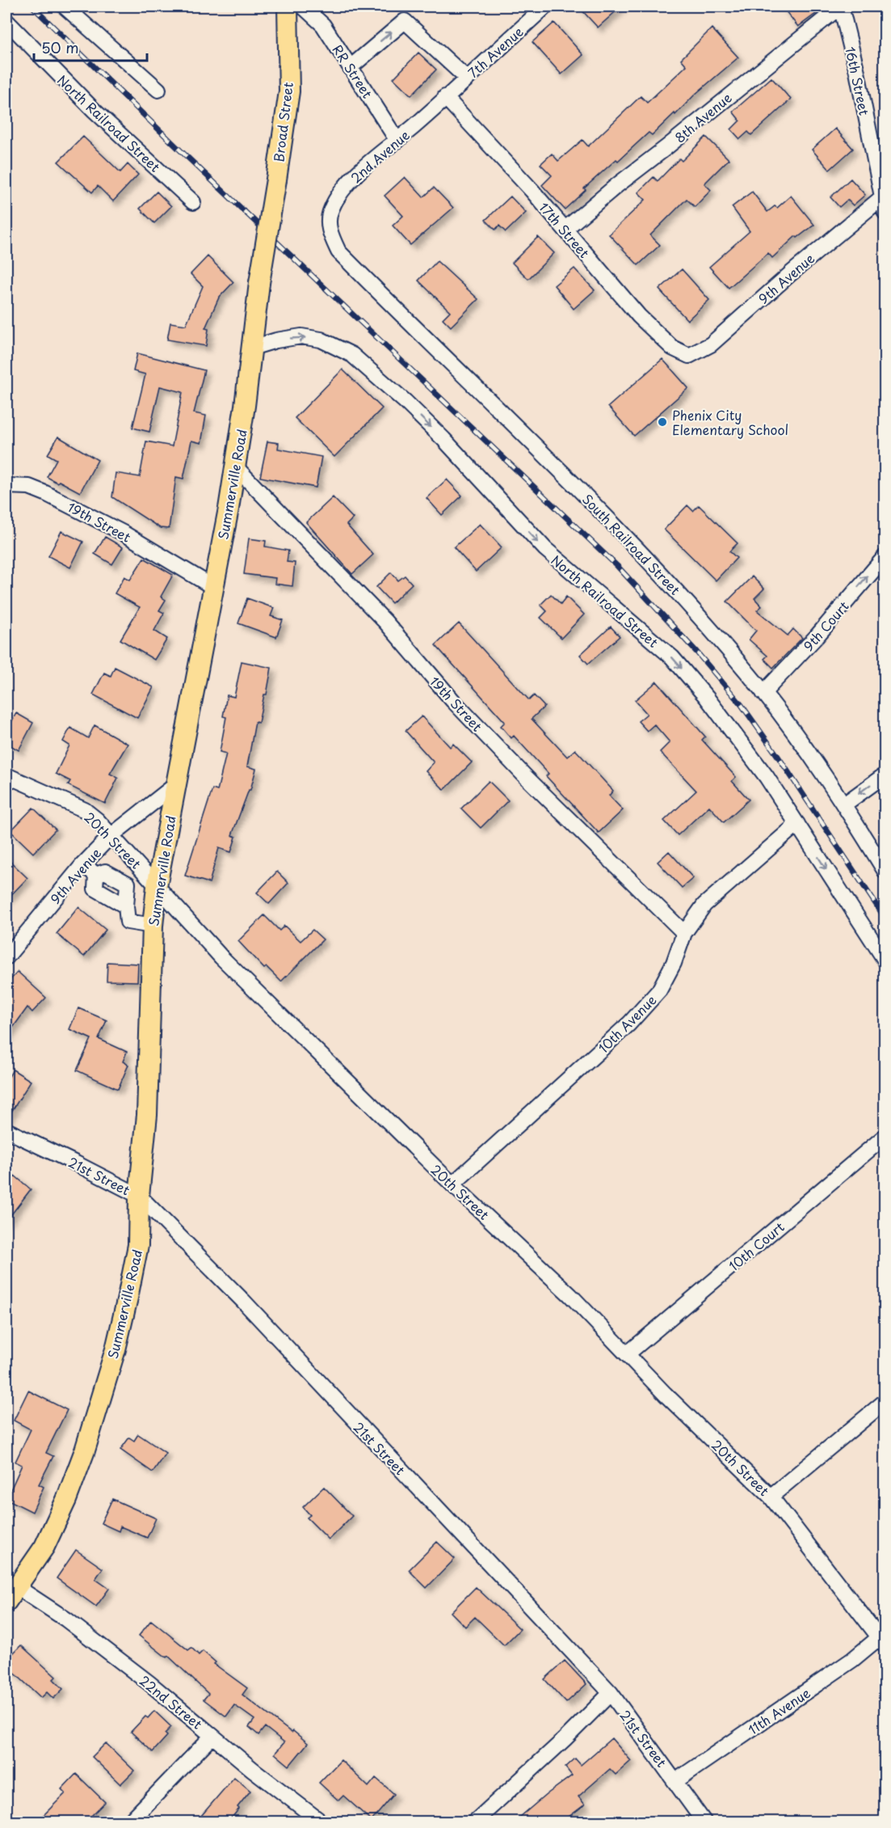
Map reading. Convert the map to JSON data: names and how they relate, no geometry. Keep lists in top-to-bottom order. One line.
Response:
{"streets":{"main road":["Broad Street","Summerville Road"],"street":["7th Avenue","RR Street","16th Street","8th Avenue","North Railroad Street","2nd Avenue","17th Street","9th Avenue","19th Street","South Railroad Street","9th Court","20th Street","10th Avenue","21st Street","10th Court","22nd Street","11th Avenue"]},"crossings":[["7th Avenue","2nd Avenue"],["7th Avenue","17th Street"],["RR Street","2nd Avenue"],["16th Street","8th Avenue"],["16th Street","9th Avenue"],["8th Avenue","17th Street"],["Broad Street","Summerville Road"],["North Railroad Street","Summerville Road"],["North Railroad Street","10th Avenue"],["2nd Avenue","17th Street"],["2nd Avenue","South Railroad Street"],["17th Street","9th Avenue"],["9th Avenue","Summerville Road"],["9th Avenue","20th Street"],["Summerville Road","19th Street"],["Summerville Road","20th Street"],["Summerville Road","21st Street"],["Summerville Road","22nd Street"],["19th Street","10th Avenue"],["South Railroad Street","9th Court"],["20th Street","10th Avenue"],["20th Street","10th Court"],["20th Street","11th Avenue"],["21st Street","11th Avenue"]],"one_way":["North Railroad Street","9th Court"],"places":["Phenix City Elementary School"],"scale_bar":"50 m"}
